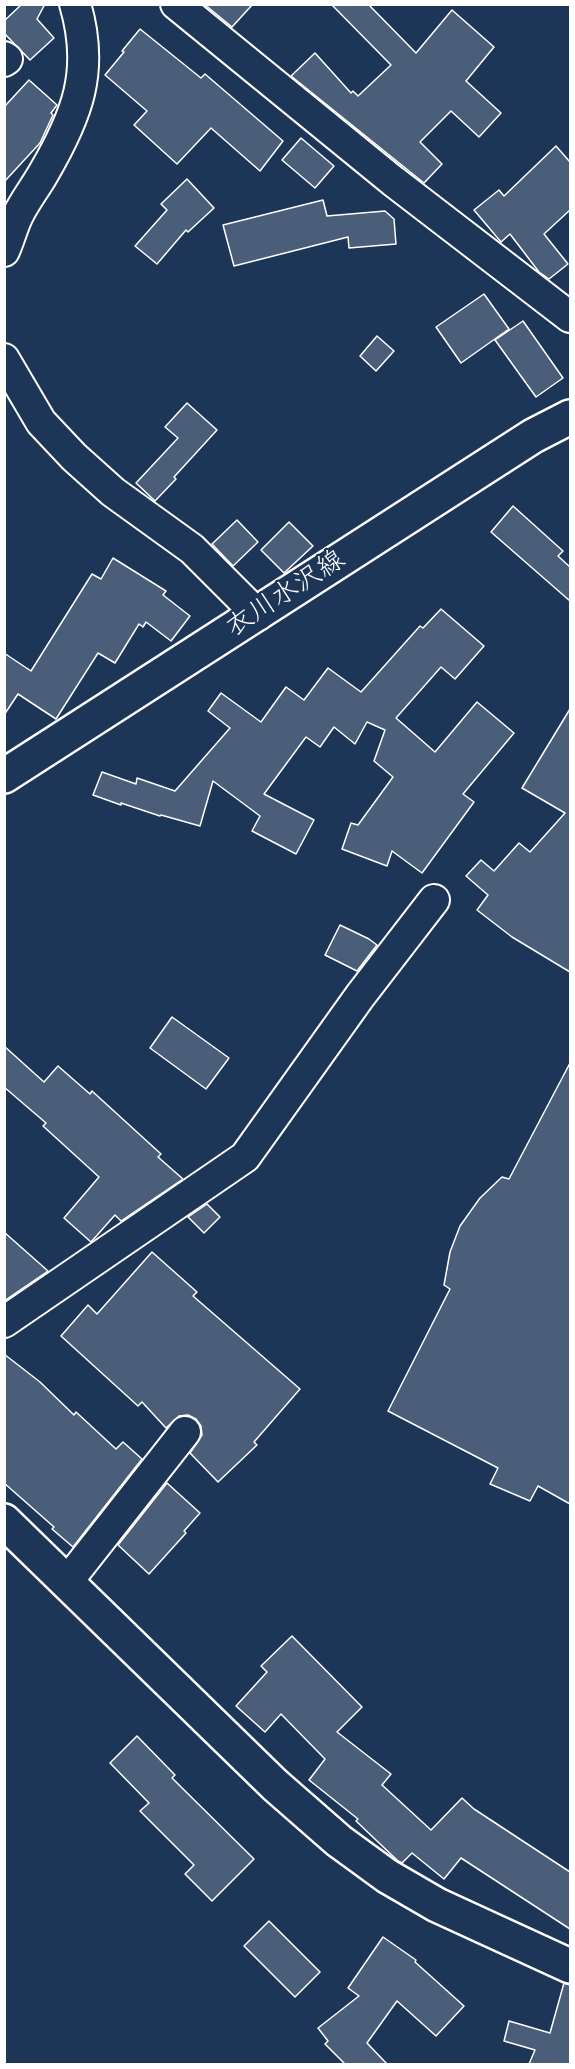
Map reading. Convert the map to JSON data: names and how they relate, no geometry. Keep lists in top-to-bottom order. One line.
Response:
{"streets":{"street":["衣川水沢線"]}}
